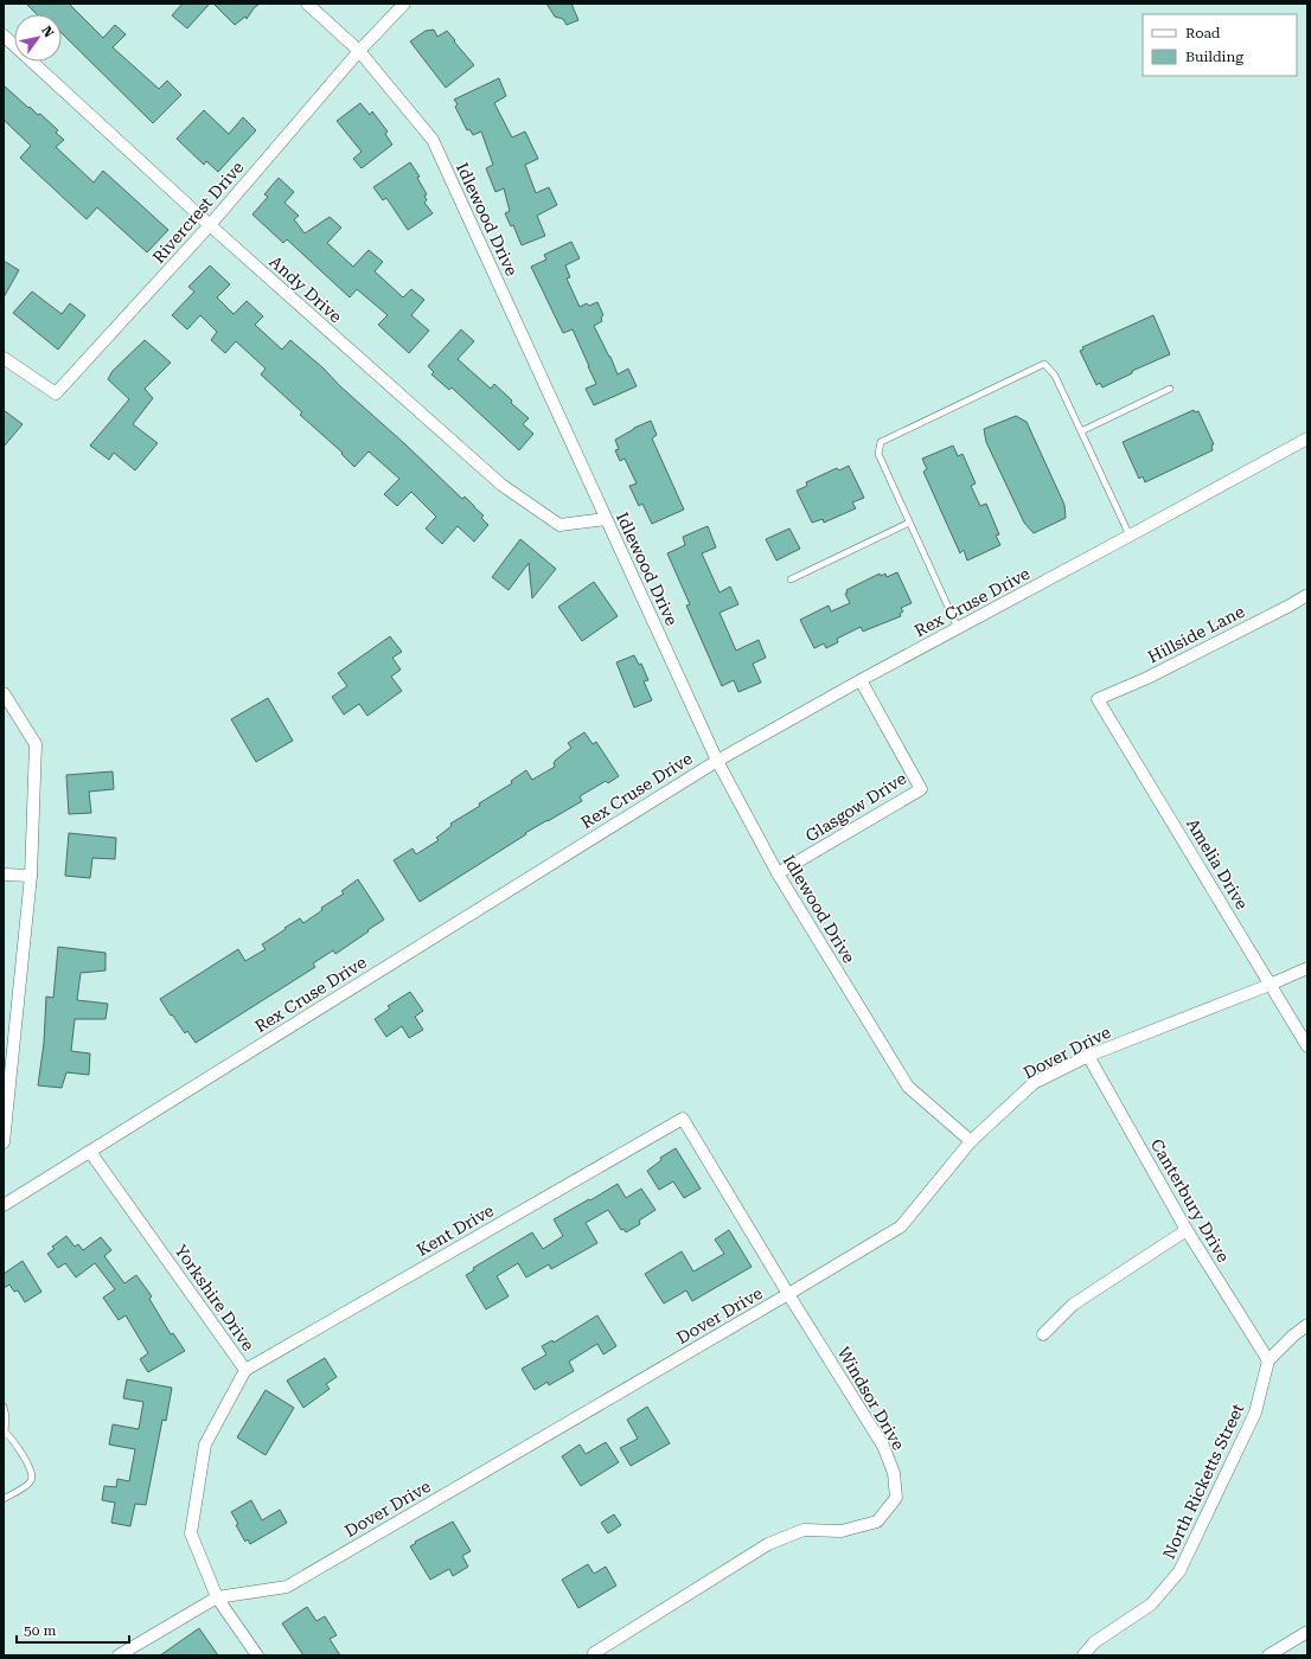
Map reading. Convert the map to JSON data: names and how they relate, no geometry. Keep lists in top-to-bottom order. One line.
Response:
{"streets":{"street":["Rivercrest Drive","Idlewood Drive","Andy Drive","Rex Cruse Drive","Hillside Lane","Glasgow Drive","Amelia Drive","Dover Drive","Canterbury Drive","Kent Drive","Yorkshire Drive","Windsor Drive","North Ricketts Street"]},"crossings":[["Rivercrest Drive","Idlewood Drive"],["Rivercrest Drive","Andy Drive"],["Idlewood Drive","Andy Drive"],["Idlewood Drive","Rex Cruse Drive"],["Idlewood Drive","Glasgow Drive"],["Idlewood Drive","Dover Drive"],["Rex Cruse Drive","Glasgow Drive"],["Rex Cruse Drive","Yorkshire Drive"],["Hillside Lane","Amelia Drive"],["Amelia Drive","Dover Drive"],["Dover Drive","Canterbury Drive"],["Dover Drive","Yorkshire Drive"],["Dover Drive","Windsor Drive"],["Canterbury Drive","North Ricketts Street"],["Kent Drive","Yorkshire Drive"],["Kent Drive","Windsor Drive"]],"legend":["Road","Building"],"scale_bar":"50 m","north":"top right"}
